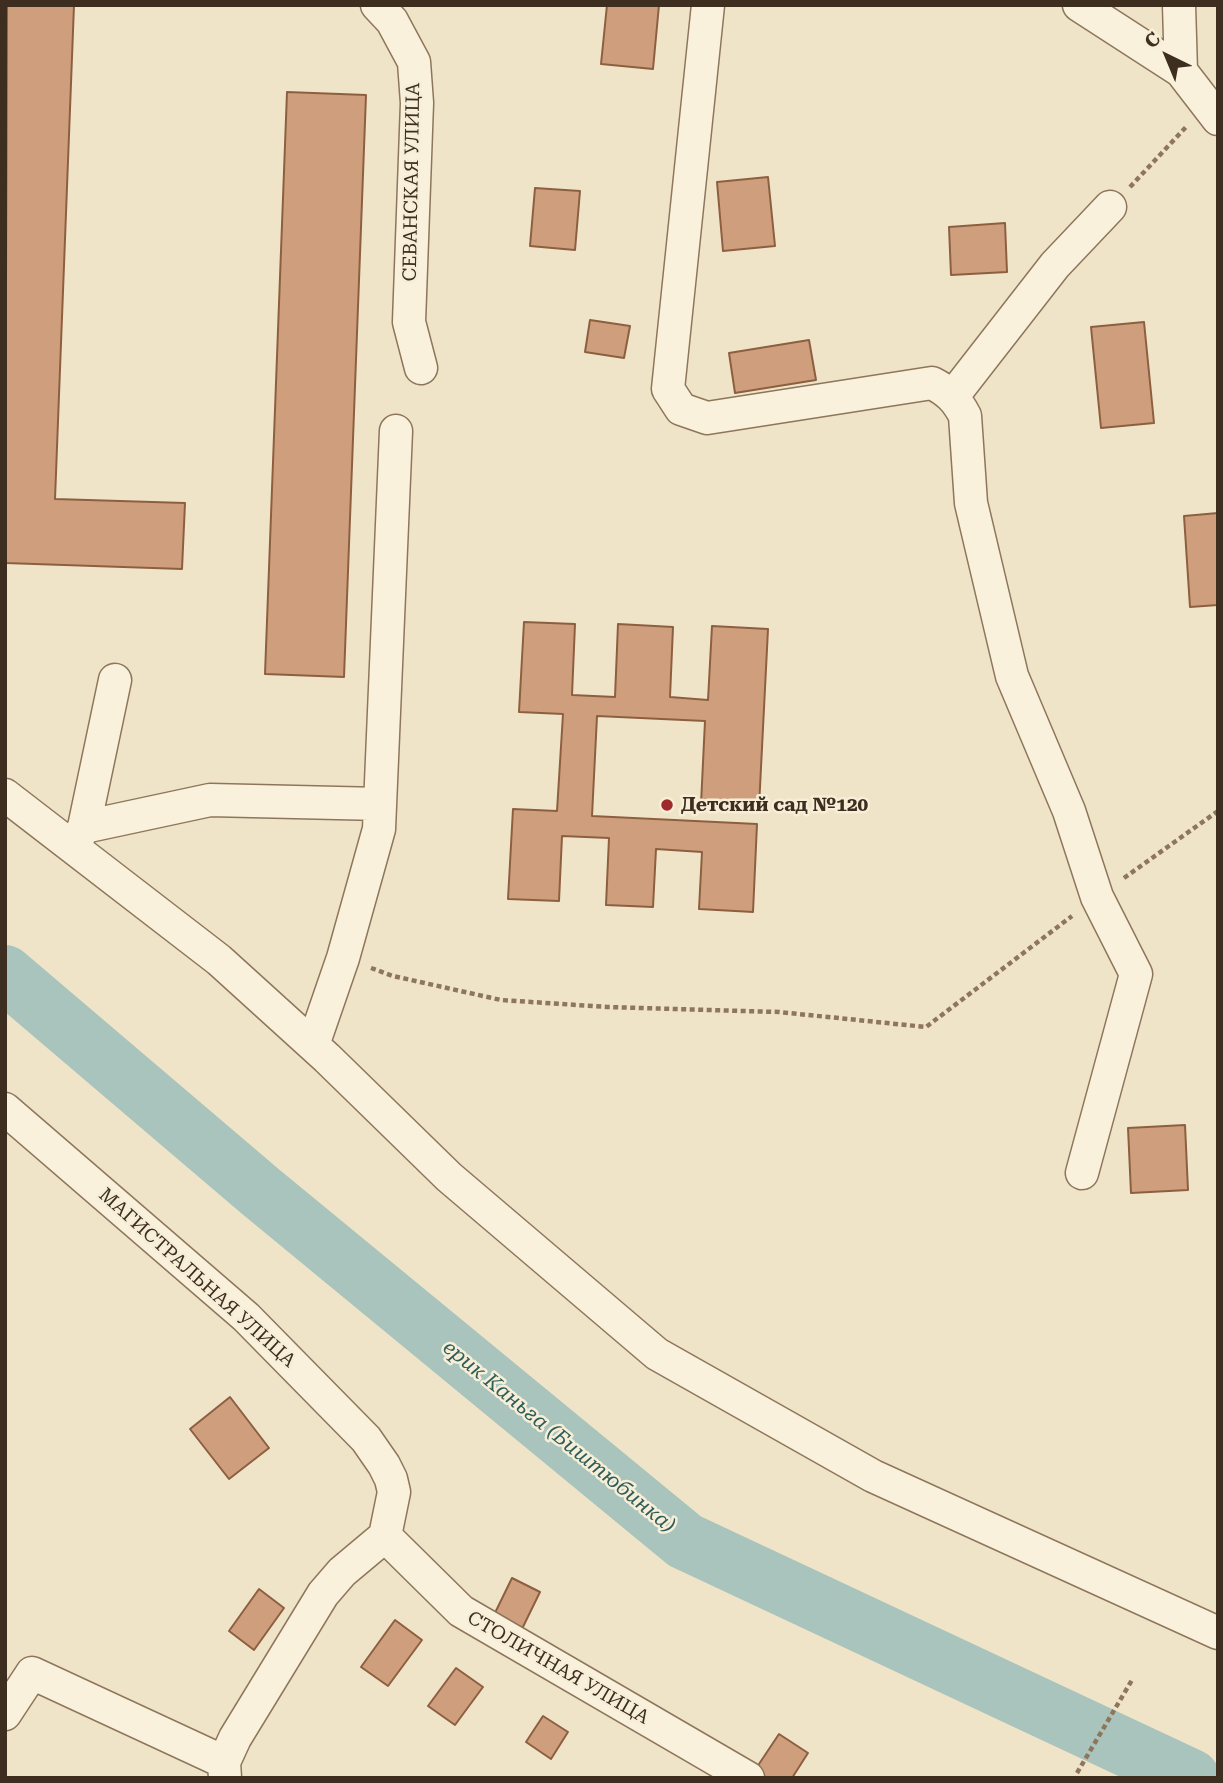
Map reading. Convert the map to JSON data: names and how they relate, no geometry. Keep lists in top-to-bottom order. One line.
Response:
{"streets":{"street":["СЕВАНСКАЯ УЛИЦА","МАГИСТРАЛЬНАЯ УЛИЦА","СТОЛИЧНАЯ УЛИЦА"]},"crossings":[["МАГИСТРАЛЬНАЯ УЛИЦА","СТОЛИЧНАЯ УЛИЦА"]],"water":["ерик Каньга (Биштюбинка)"],"places":["Детский сад №120"],"north":"top left"}
